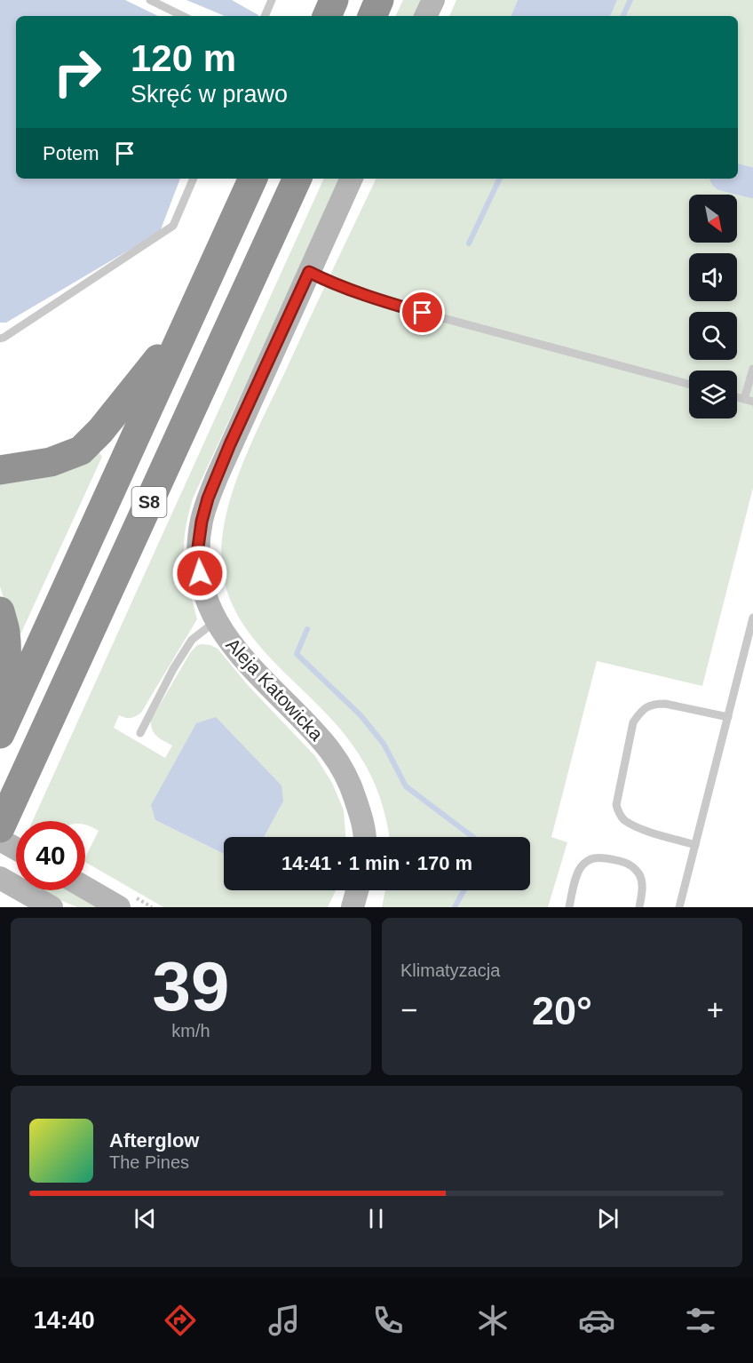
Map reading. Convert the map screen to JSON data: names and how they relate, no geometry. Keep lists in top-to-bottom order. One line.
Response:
{"streets":{"highway":["S8"],"street":["Aleja Katowicka"]},"north":"bottom right","page":{"turn":["120 m","Skręć w prawo"],"then":"Potem","limit":"40","trip":"14:41 · 1 min · 170 m","tile":[["39","km/h"],"Klimatyzacja"],"heat":["−","20°","+"],"song":["Afterglow","The Pines"],"tabs":"14:40"}}
